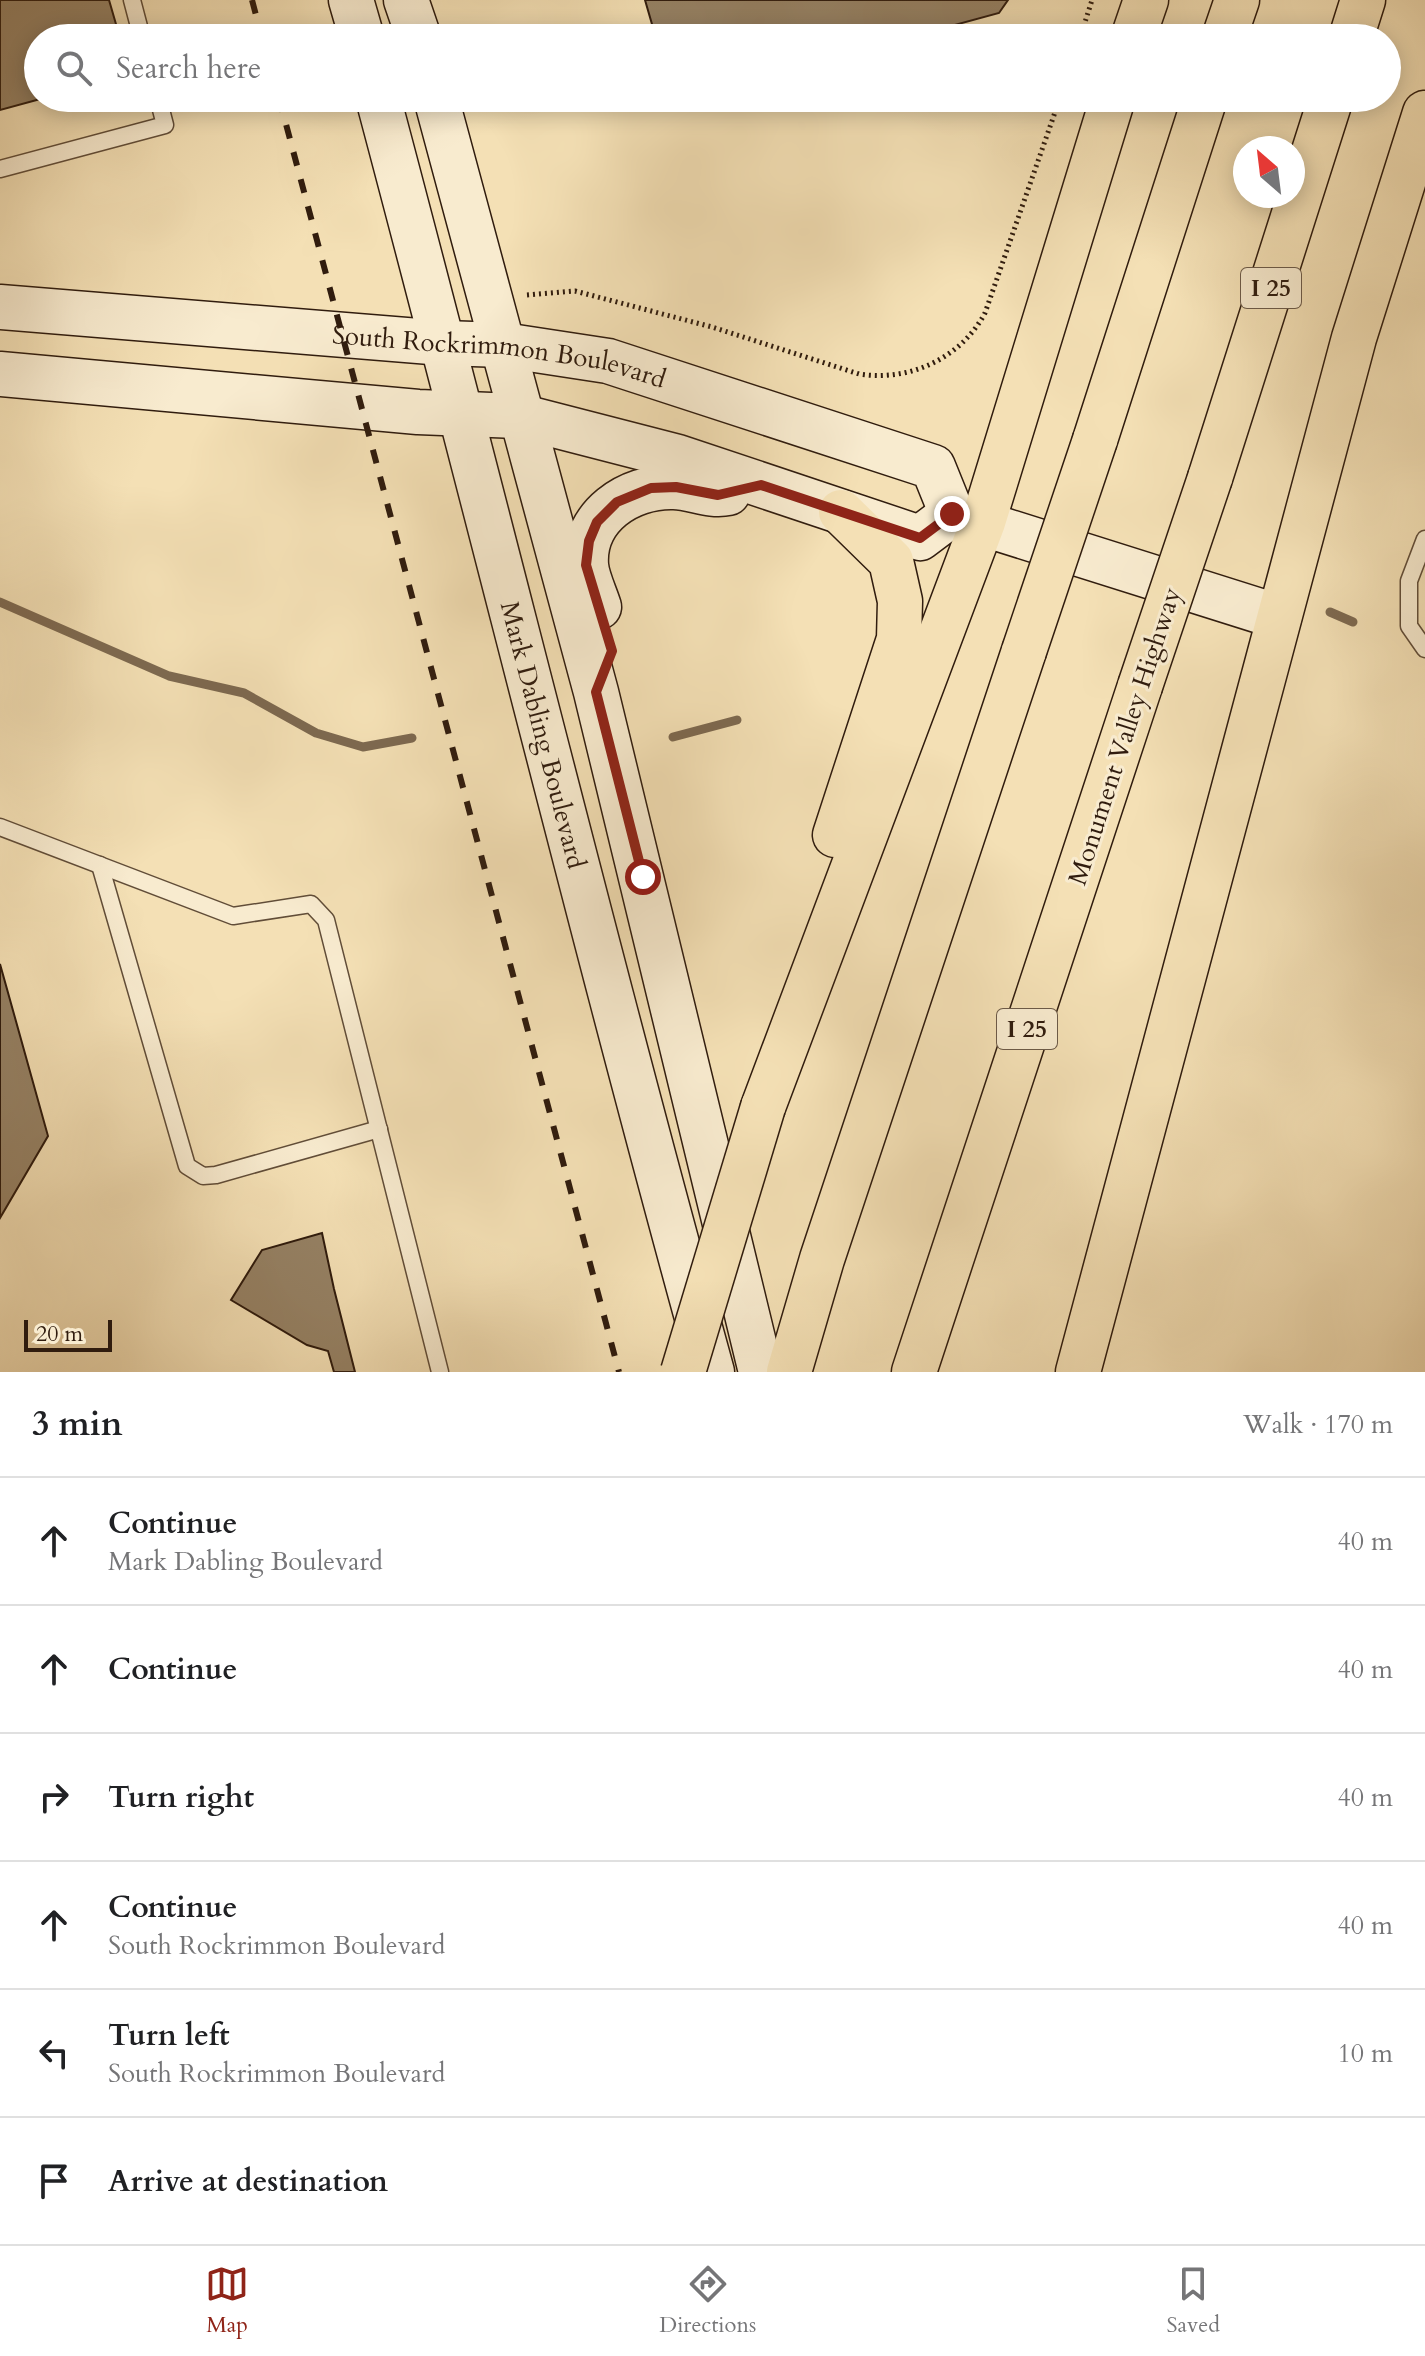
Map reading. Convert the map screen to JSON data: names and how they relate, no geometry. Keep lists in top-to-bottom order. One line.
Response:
{"streets":{"highway":["I 25","Monument Valley Highway"],"street":["South Rockrimmon Boulevard","Mark Dabling Boulevard"]},"crossings":[["South Rockrimmon Boulevard","Mark Dabling Boulevard"]],"scale_bar":"20 m","north":"top left","page":{"search":"Search here","scale":"20 m","heading":["3 min","Walk · 170 m"],"list":[["Continue","Mark Dabling Boulevard","40 m"],["Continue","40 m"],["Turn right","40 m"],["Continue","South Rockrimmon Boulevard","40 m"],["Turn left","South Rockrimmon Boulevard","10 m"],"Arrive at destination"],"nav":["Map","Directions","Saved"]}}
